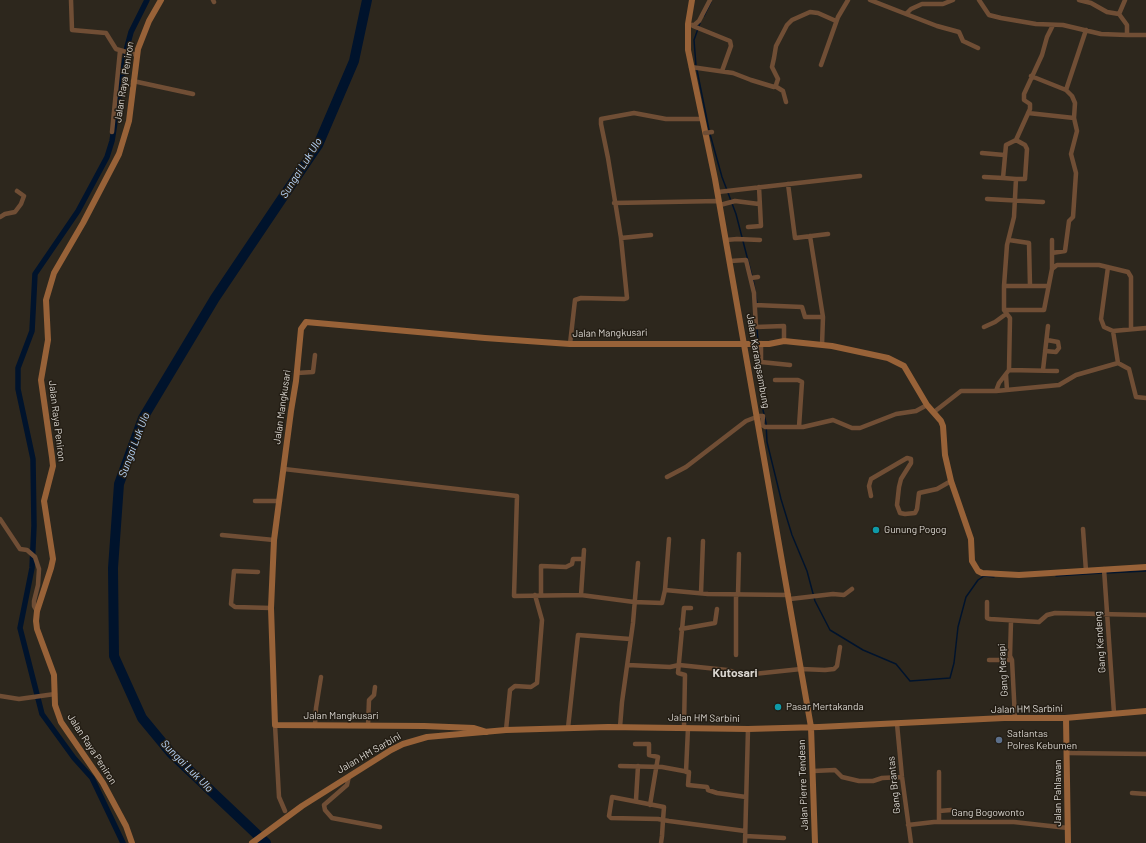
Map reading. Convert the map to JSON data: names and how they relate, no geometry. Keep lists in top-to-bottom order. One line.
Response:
{"streets":{"main road":["Jalan Raya Peniron","Jalan Mangkusari","Jalan Karangsambung","Jalan HM Sarbini","Jalan Pierre Tendean","Jalan Pahlawan"],"street":["Gang Kendeng","Gang Merapi","Gang Brantas","Gang Bogowonto"]},"crossings":[["Jalan Mangkusari","Jalan Karangsambung"],["Jalan Mangkusari","Jalan HM Sarbini"],["Jalan Karangsambung","Jalan HM Sarbini"],["Jalan Karangsambung","Jalan Pierre Tendean"],["Gang Kendeng","Jalan HM Sarbini"],["Gang Merapi","Jalan HM Sarbini"],["Jalan HM Sarbini","Jalan Pierre Tendean"],["Jalan HM Sarbini","Gang Brantas"],["Jalan HM Sarbini","Jalan Pahlawan"],["Gang Brantas","Gang Bogowonto"],["Jalan Pahlawan","Gang Bogowonto"]],"districts":["Kutosari"],"water":["Sungai Luk Ulo"],"places":["Gunung Pogog","Pasar Mertakanda","Satlantas Polres Kebumen"]}
